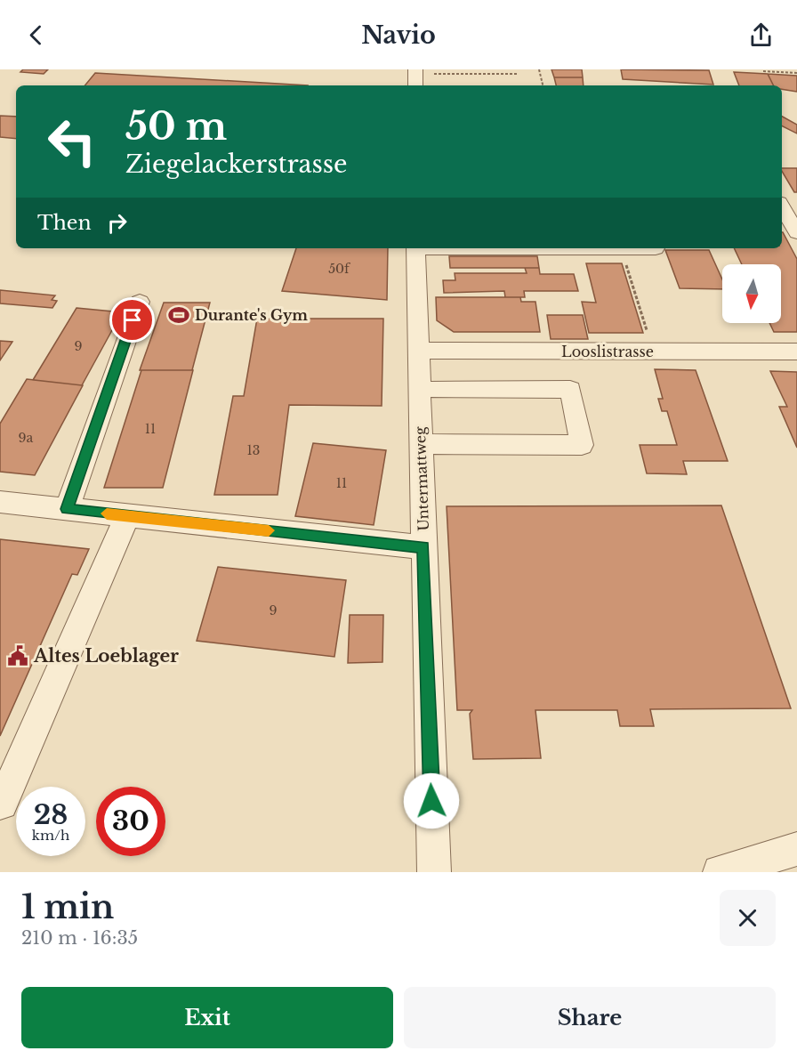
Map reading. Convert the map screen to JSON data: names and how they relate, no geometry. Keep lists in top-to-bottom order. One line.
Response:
{"streets":{"street":["Looslistrasse","Untermattweg"]},"crossings":[["Looslistrasse","Untermattweg"]],"places":{"sports":["Durante's Gym"],"public building":["Altes Loeblager"]},"house_numbers":["50f","9","11","9a","13","11","9"],"north":"bottom","page":{"header":"Navio","turn":["50 m","Ziegelackerstrasse"],"then":"Then","speed":"28 km/h","limit":"30","heading":["1 min","210 m · 16:35"],"buttons":["Exit","Share"]}}
